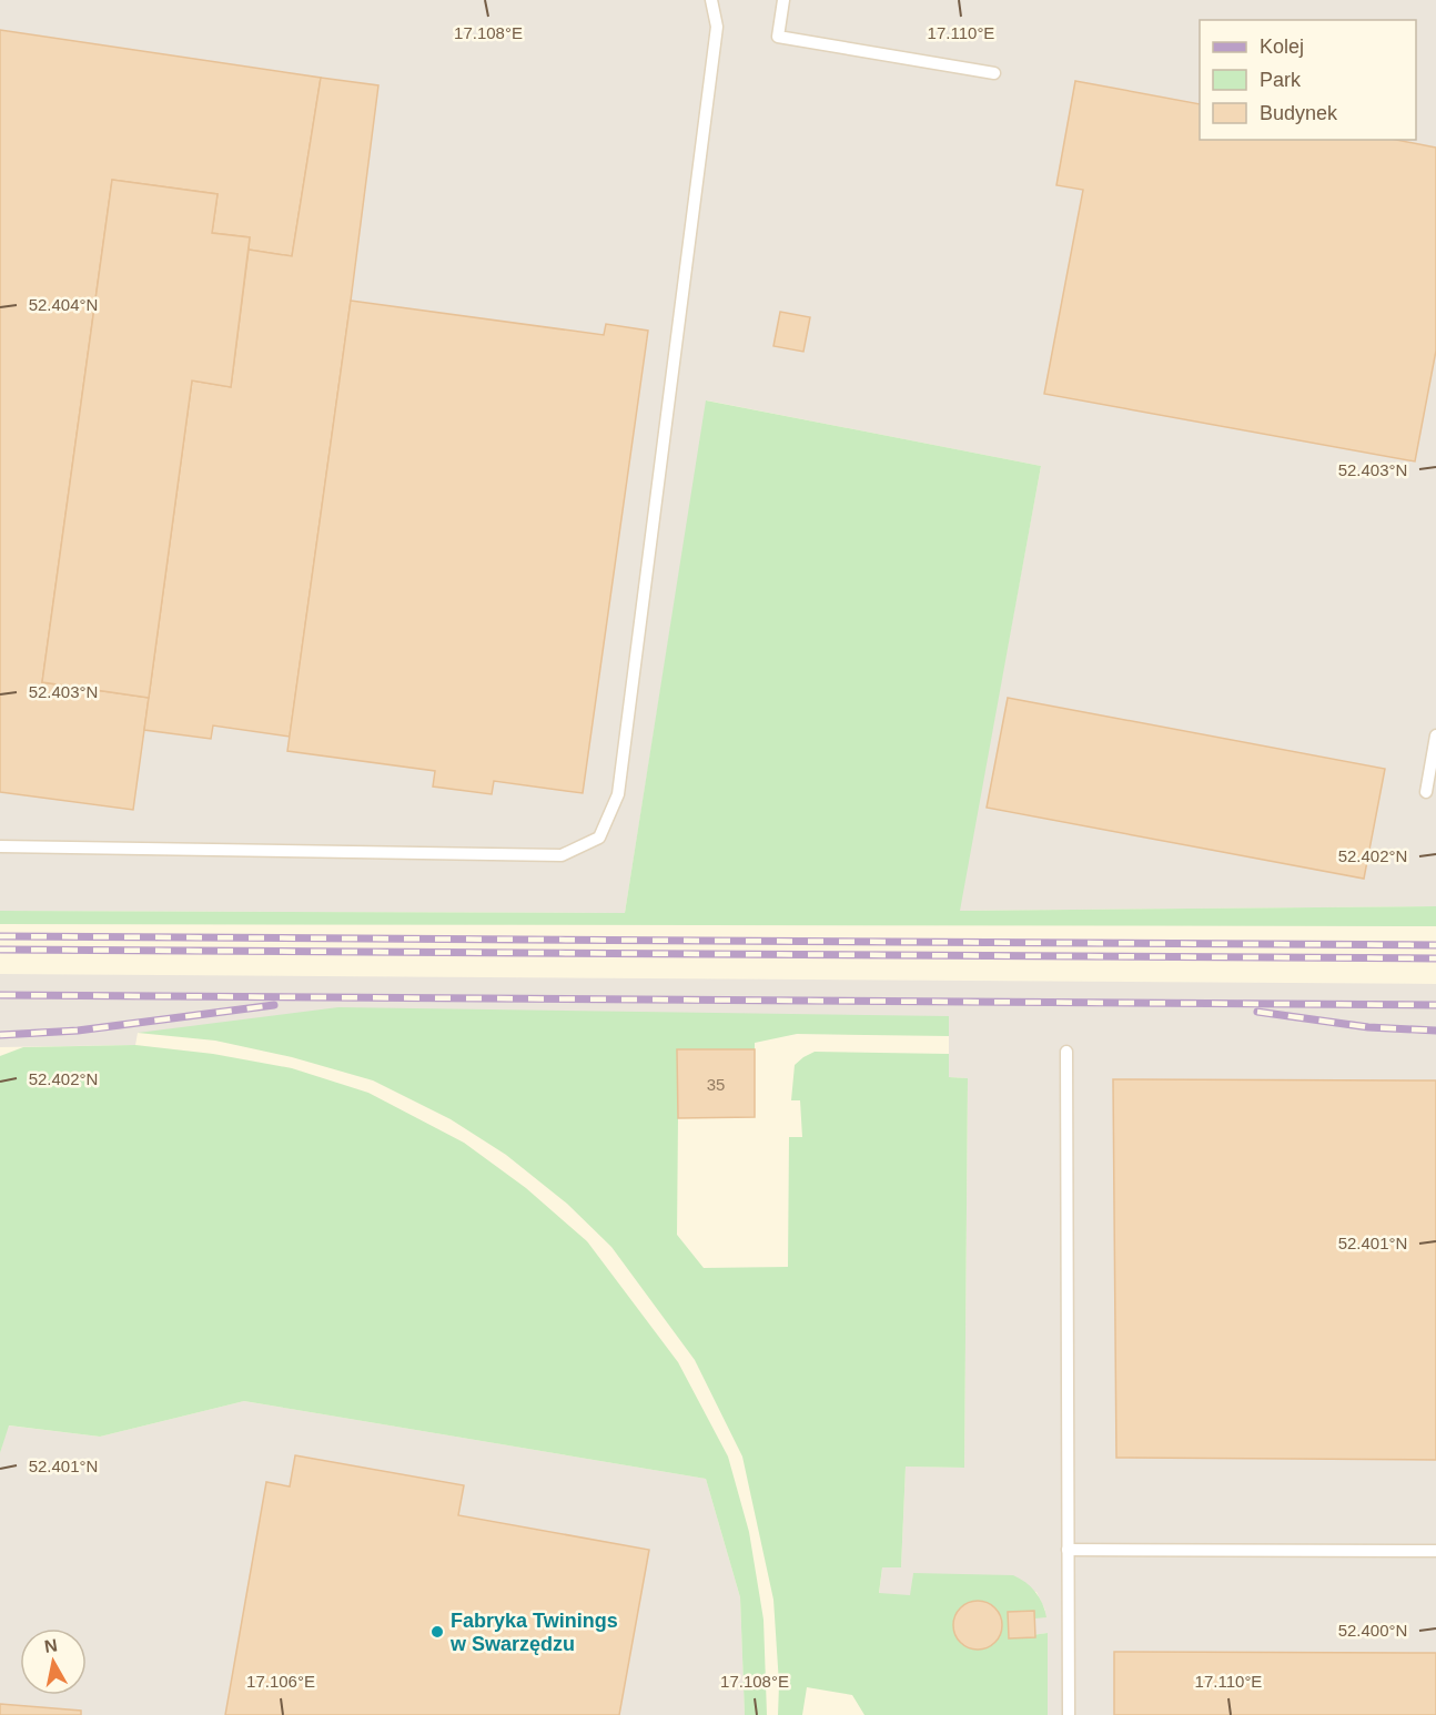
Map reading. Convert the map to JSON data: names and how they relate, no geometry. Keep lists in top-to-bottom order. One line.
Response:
{"places":["Fabryka Twinings w Swarzędzu"],"house_numbers":["35"],"legend":["Kolej","Park","Budynek"],"north":"top","coordinates":["17.108°E","17.110°E","52.404°N","52.403°N","52.402°N","52.401°N","52.400°N","17.106°E"]}
